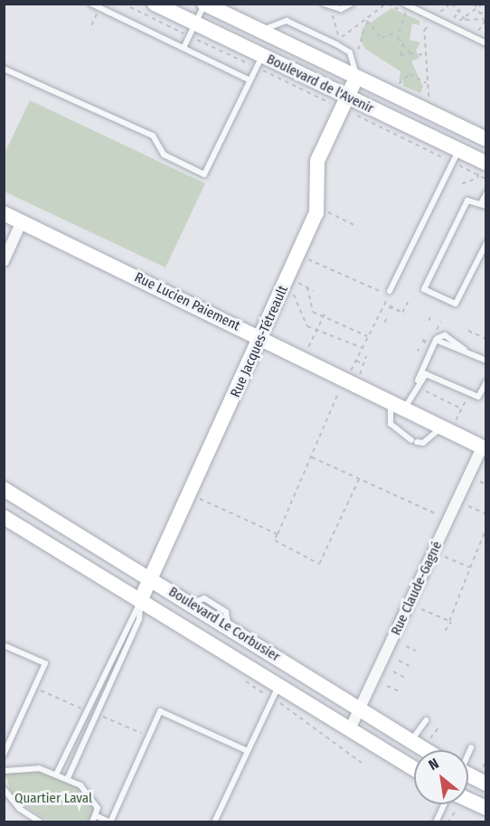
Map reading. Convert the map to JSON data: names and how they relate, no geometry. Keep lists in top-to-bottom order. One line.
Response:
{"streets":{"street":["Boulevard de l'Avenir","Rue Lucien Paiement","Rue Jacques-Tétreault","Rue Claude-Gagné","Boulevard Le Corbusier"]},"crossings":[["Boulevard de l'Avenir","Rue Jacques-Tétreault"],["Rue Lucien Paiement","Rue Jacques-Tétreault"],["Rue Lucien Paiement","Rue Claude-Gagné"],["Rue Jacques-Tétreault","Boulevard Le Corbusier"],["Rue Claude-Gagné","Boulevard Le Corbusier"]],"parks":["Quartier Laval"],"north":"top left"}
